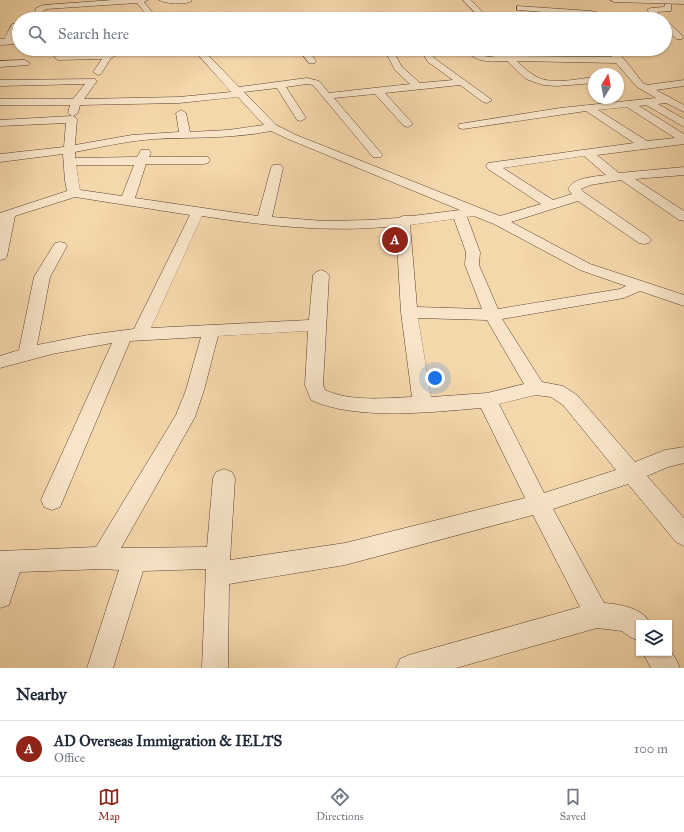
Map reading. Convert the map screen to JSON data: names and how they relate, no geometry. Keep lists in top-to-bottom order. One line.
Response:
{"north":"top","page":{"search":"Search here","pins":"A","heading":"Nearby","list":[{"mark":"A","name":"AD Overseas Immigration & IELTS","note":"Office","value":"100 m"}],"nav":["Map","Directions","Saved"]}}
